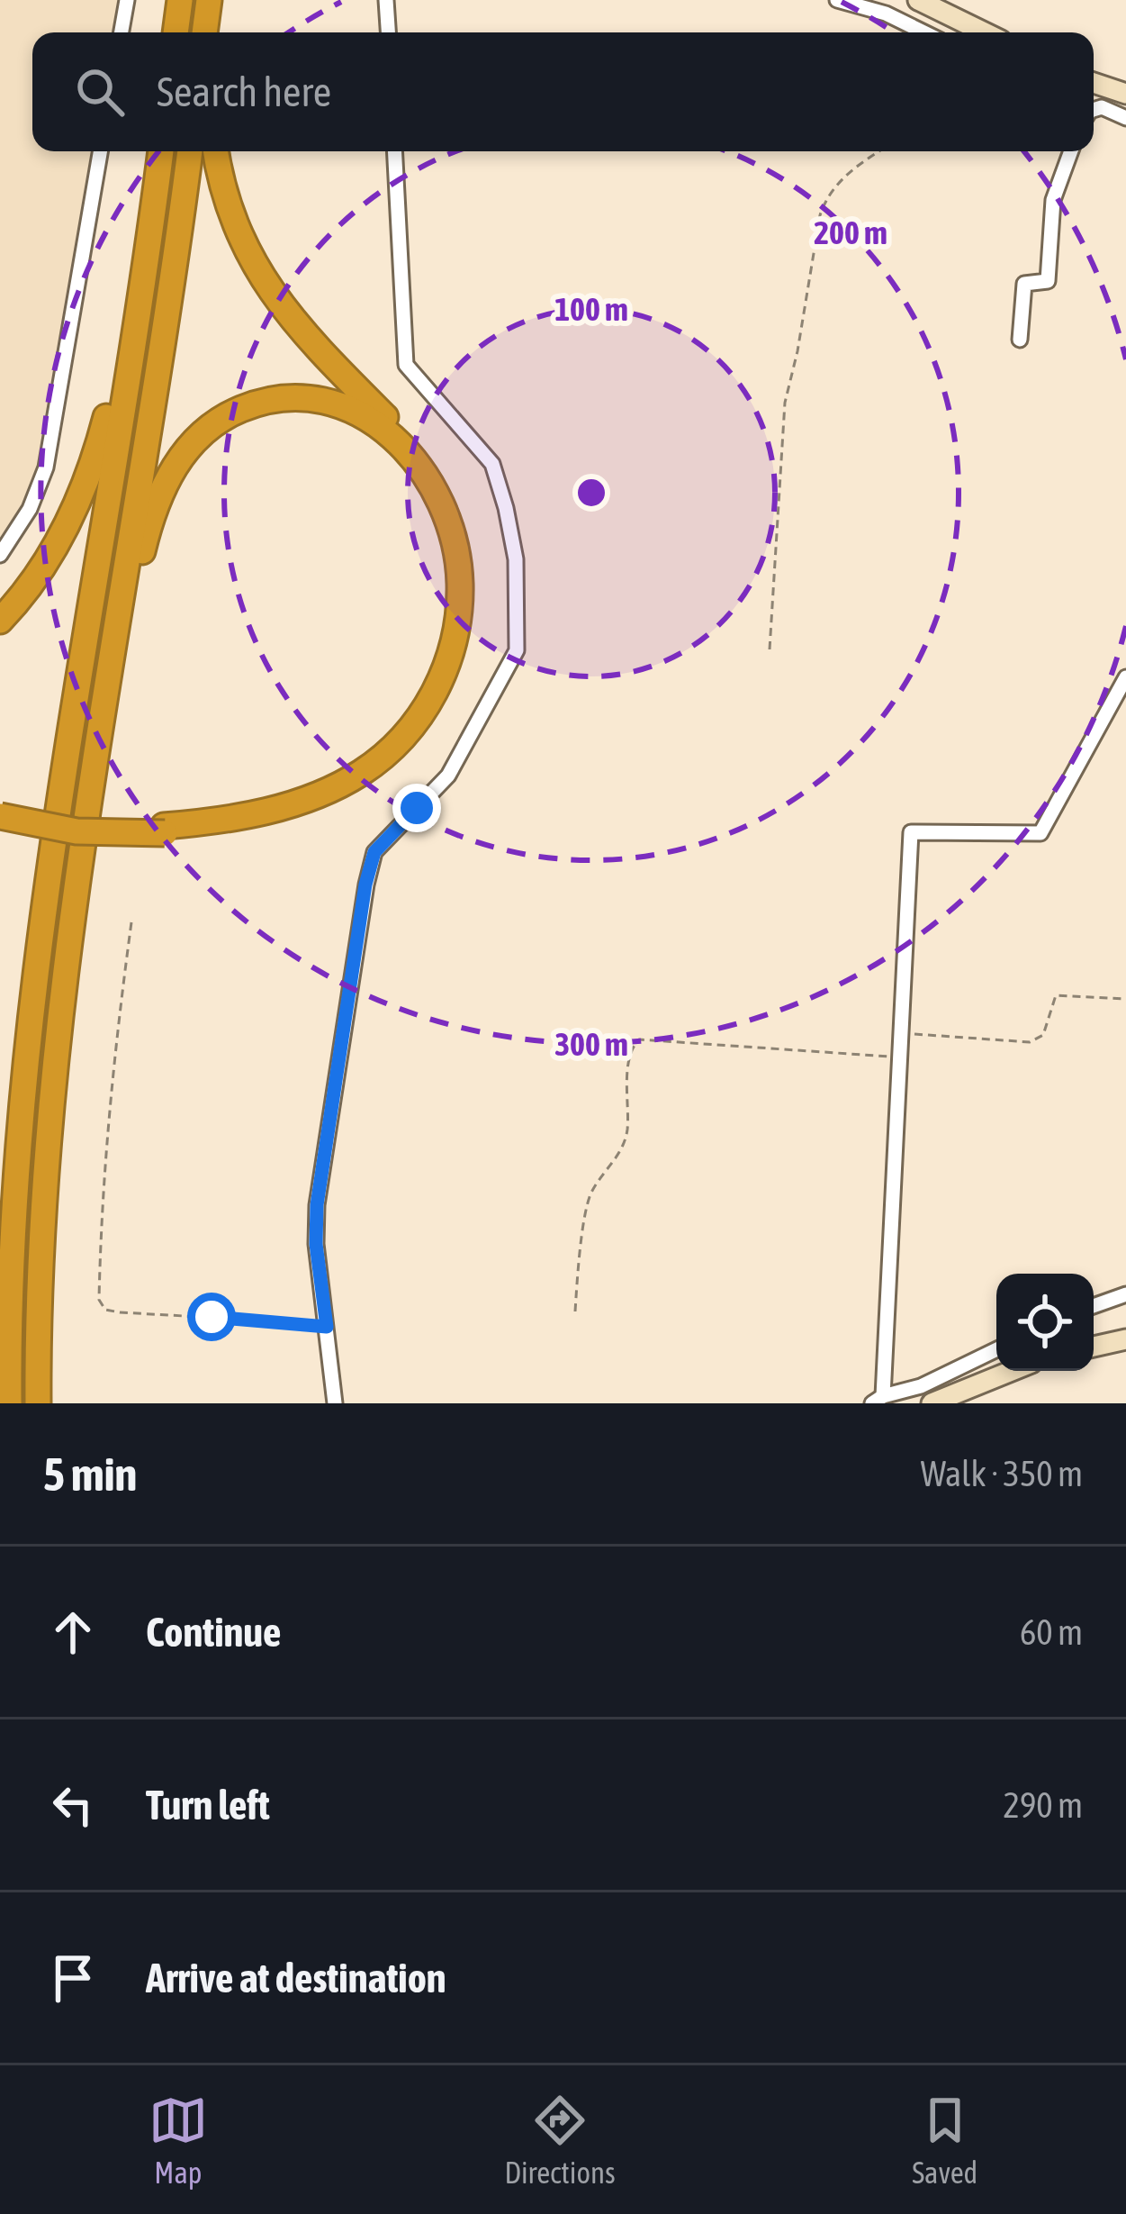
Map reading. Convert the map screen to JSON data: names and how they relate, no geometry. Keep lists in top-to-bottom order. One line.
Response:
{"page":{"search":"Search here","heading":["5 min","Walk · 350 m"],"list":[["Continue","60 m"],["Turn left","290 m"],"Arrive at destination"],"nav":["Map","Directions","Saved"]},"rings":["200 m","100 m","300 m"]}
